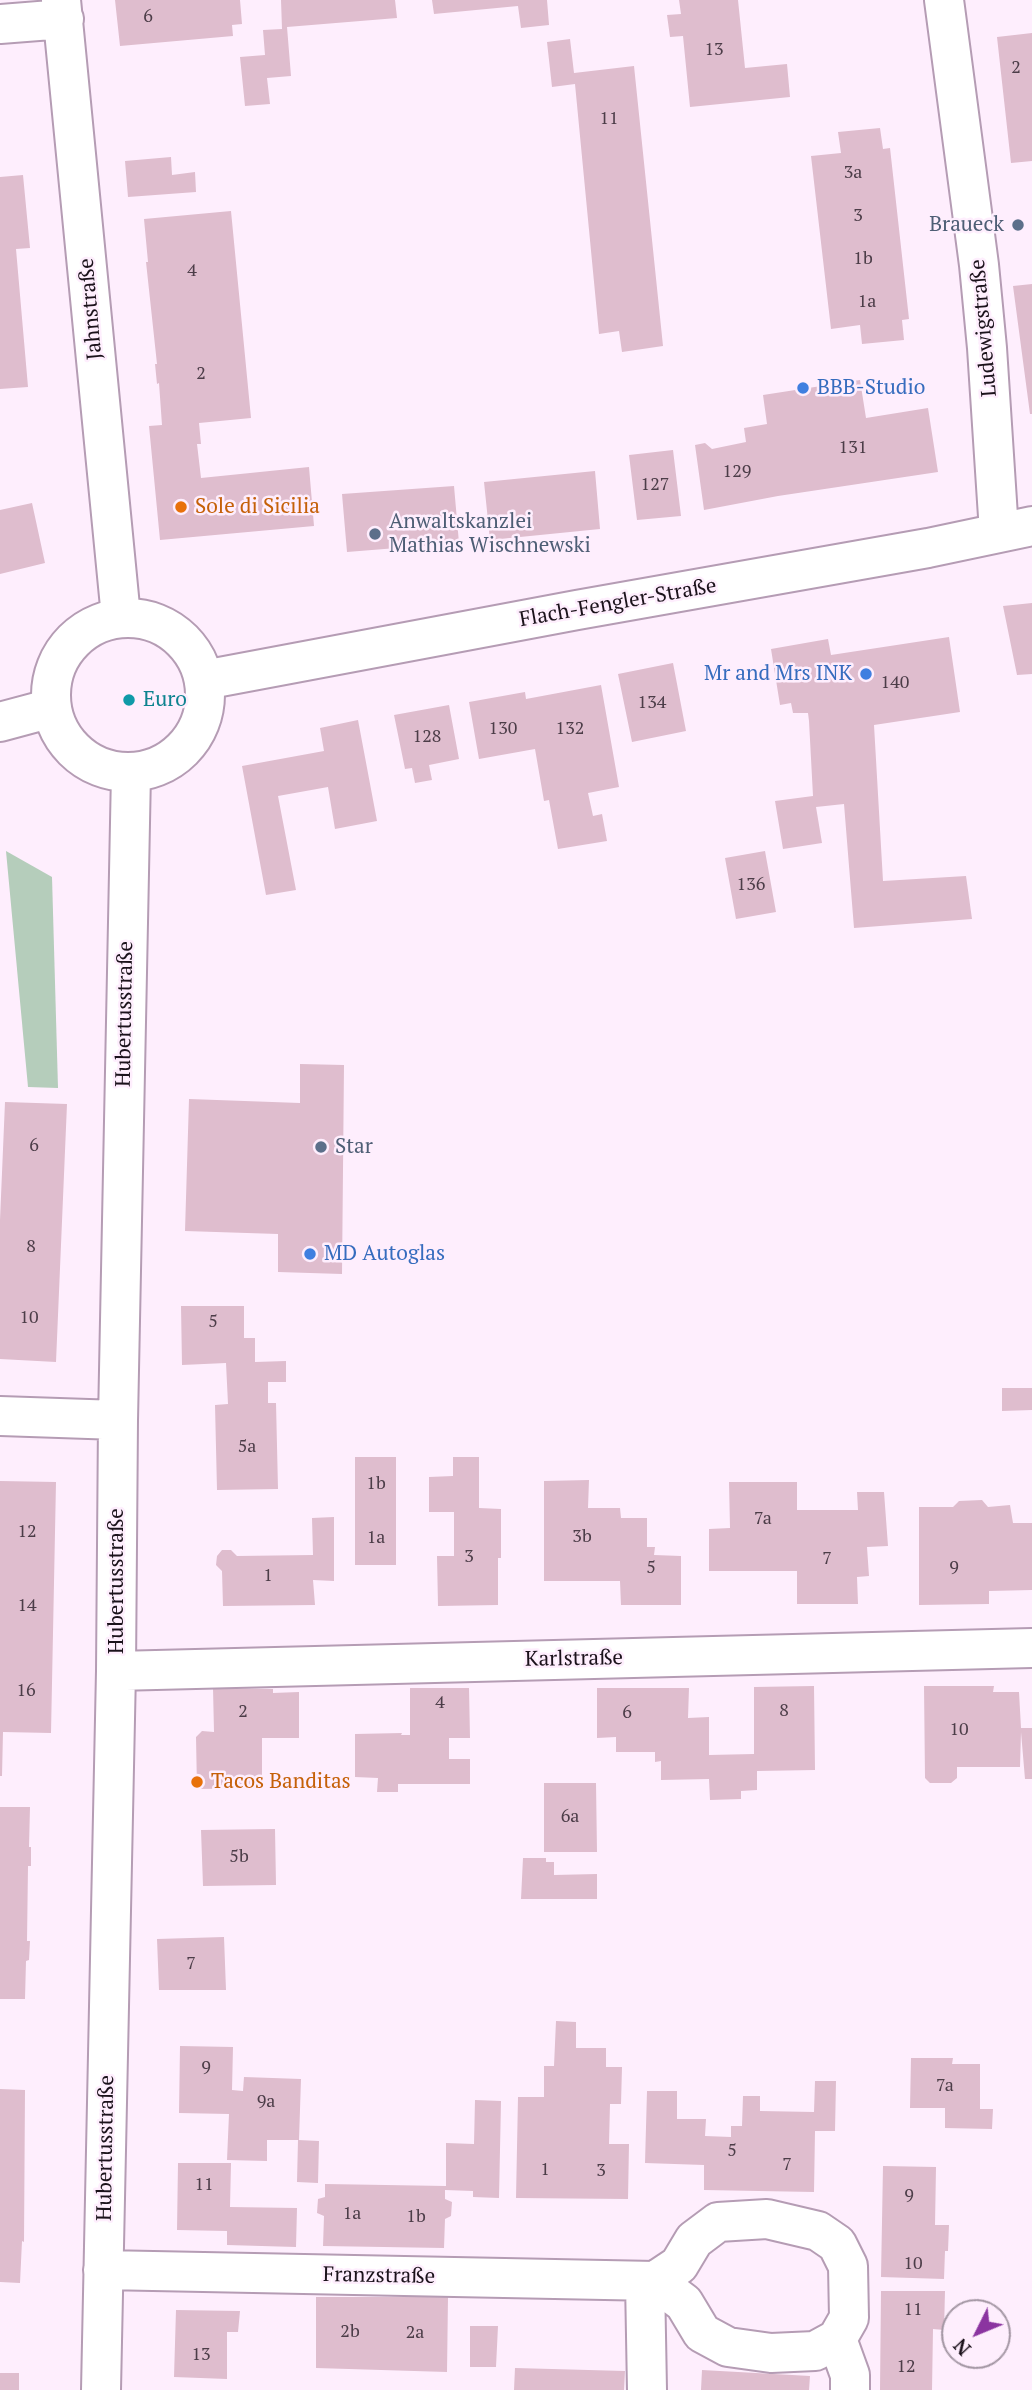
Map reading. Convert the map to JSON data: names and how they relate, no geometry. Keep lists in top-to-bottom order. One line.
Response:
{"streets":{"street":["Jahnstraße","Ludewigstraße","Flach-Fengler-Straße","Hubertusstraße","Karlstraße","Franzstraße"]},"crossings":[["Jahnstraße","Flach-Fengler-Straße"],["Jahnstraße","Hubertusstraße"],["Ludewigstraße","Flach-Fengler-Straße"],["Flach-Fengler-Straße","Hubertusstraße"],["Hubertusstraße","Karlstraße"],["Hubertusstraße","Franzstraße"]],"places":["Braueck","BBB-Studio","Sole di Sicilia","Anwaltskanzlei Mathias Wischnewski","Mr and Mrs INK","Euro","Star","MD Autoglas","Tacos Banditas"],"house_numbers":["6","13","2","11","3a","3","1b","4","1a","2","131","129","127","140","134","130","132","128","136","6","8","10","5","5a","1b","7a","12","3b","1a","3","7","5","9","1","14","16","4","8","2","6","10","6a","5b","7","9","7a","9a","5","7","1","3","11","9","1a","1b","10","11","2b","2a","13","12"],"north":"bottom left"}
